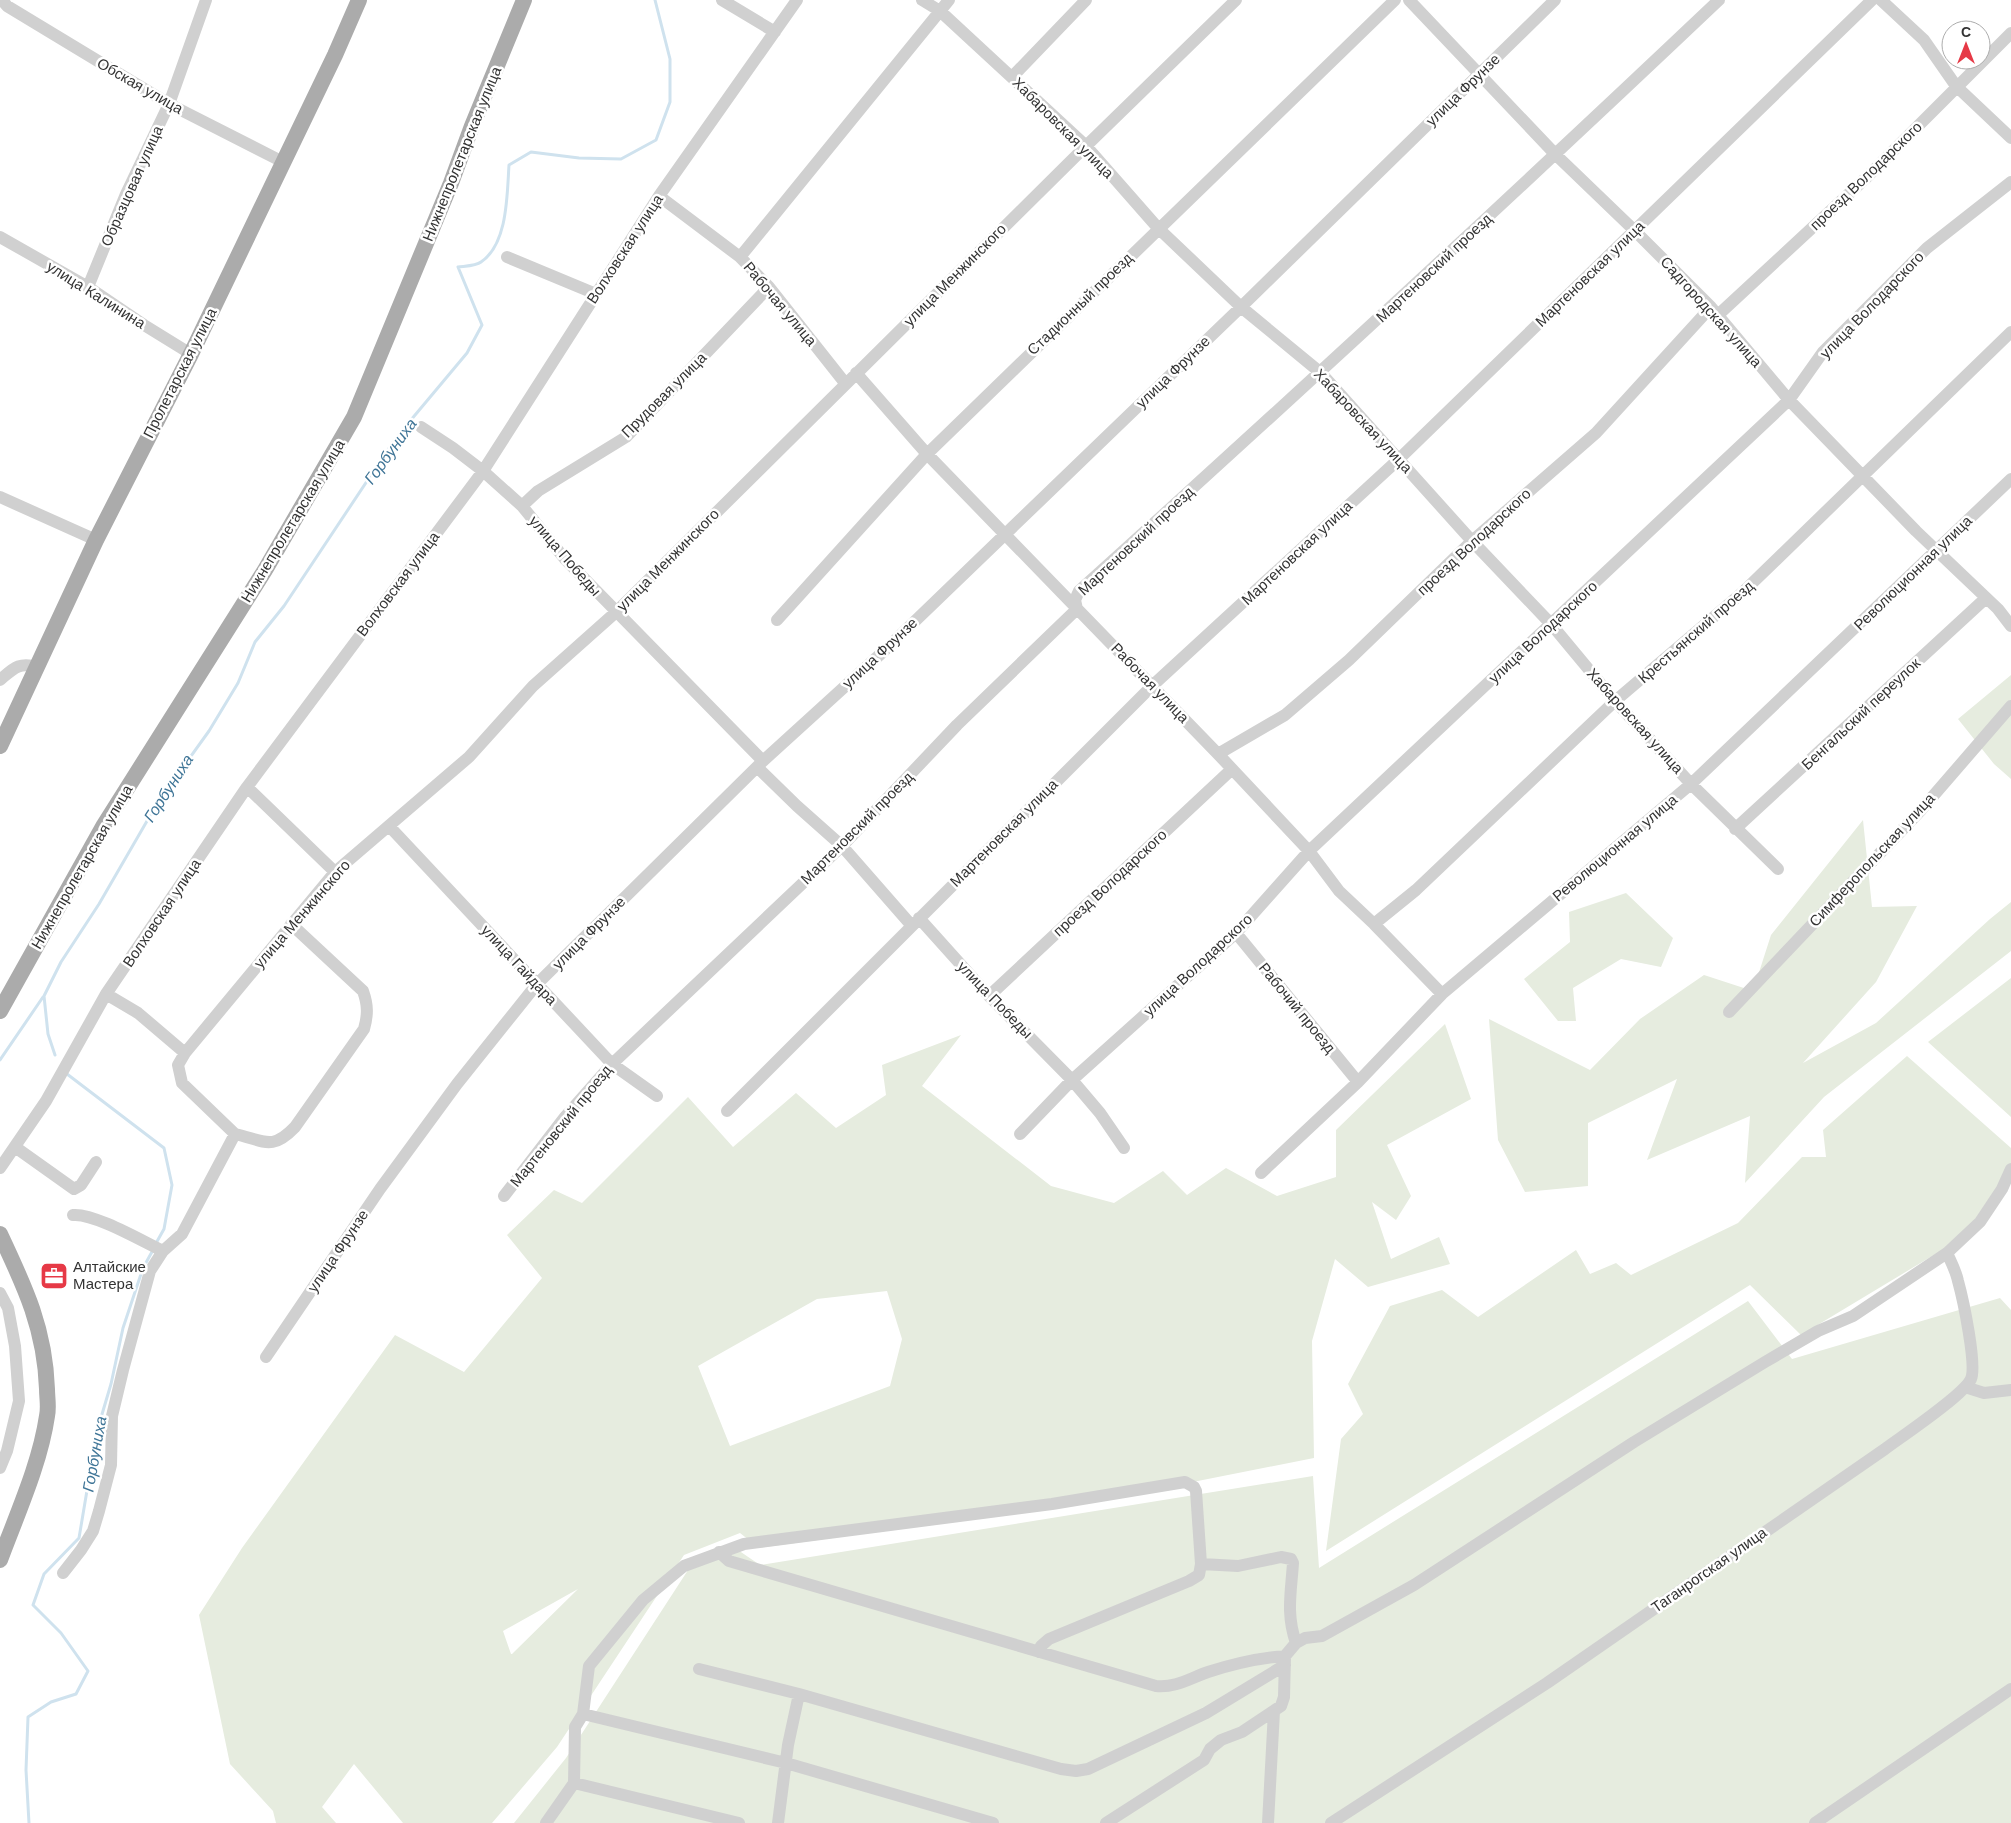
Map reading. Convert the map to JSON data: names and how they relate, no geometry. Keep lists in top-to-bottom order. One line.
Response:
{"streets":{"main road":["Нижнепролетарская улица","Пролетарская улица"],"street":["Обская улица","улица Фрунзе","Хабаровская улица","проезд Володарского","Образцовая улица","Волховская улица","Мартеновский проезд","Мартеновская улица","улица Менжинского","улица Калинина","Рабочая улица","Стадионный проезд","улица Володарского","Садгородская улица","Прудовая улица","улица Победы","Революционная улица","Крестьянский проезд","Бенгальский переулок","Симферопольская улица","улица Гайдара","Рабочий проезд","Таганрогская улица"]},"crossings":[["Обская улица","Образцовая улица"],["Обская улица","Пролетарская улица"],["улица Фрунзе","Хабаровская улица"],["улица Фрунзе","Рабочая улица"],["улица Фрунзе","Садгородская улица"],["улица Фрунзе","улица Победы"],["улица Фрунзе","улица Гайдара"],["Хабаровская улица","проезд Володарского"],["Хабаровская улица","Мартеновский проезд"],["Хабаровская улица","Мартеновская улица"],["Хабаровская улица","улица Менжинского"],["Хабаровская улица","Стадионный проезд"],["Хабаровская улица","улица Володарского"],["Хабаровская улица","Революционная улица"],["Хабаровская улица","Крестьянский проезд"],["Хабаровская улица","Бенгальский переулок"],["проезд Володарского","Рабочая улица"],["проезд Володарского","Садгородская улица"],["проезд Володарского","улица Победы"],["Образцовая улица","улица Калинина"],["Волховская улица","Рабочая улица"],["Волховская улица","улица Победы"],["Мартеновский проезд","Рабочая улица"],["Мартеновский проезд","Садгородская улица"],["Мартеновский проезд","улица Победы"],["Мартеновский проезд","улица Гайдара"],["Мартеновская улица","Рабочая улица"],["Мартеновская улица","Садгородская улица"],["Мартеновская улица","улица Победы"],["улица Менжинского","Рабочая улица"],["улица Менжинского","улица Победы"],["улица Менжинского","улица Гайдара"],["улица Калинина","Пролетарская улица"],["Рабочая улица","Стадионный проезд"],["Рабочая улица","улица Володарского"],["Рабочая улица","Прудовая улица"],["Рабочая улица","Революционная улица"],["Рабочая улица","Крестьянский проезд"],["улица Володарского","Садгородская улица"],["улица Володарского","улица Победы"],["улица Володарского","Рабочий проезд"],["Садгородская улица","Революционная улица"],["Садгородская улица","Крестьянский проезд"],["Садгородская улица","Бенгальский переулок"],["Прудовая улица","улица Победы"],["Революционная улица","Рабочий проезд"]],"water":["Горбуниха"],"places":{"office":["Алтайские Мастера"]},"north":"top"}
